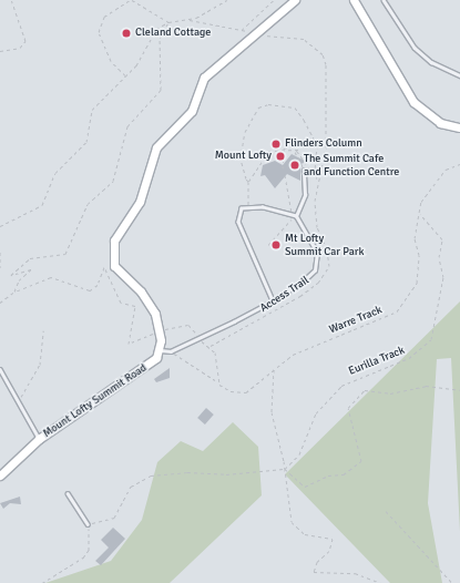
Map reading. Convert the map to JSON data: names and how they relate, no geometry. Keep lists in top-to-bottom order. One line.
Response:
{"streets":{"main road":["Mount Lofty Summit Road"],"path":["Access Trail","Warre Track","Eurilla Track"]},"crossings":[["Warre Track","Eurilla Track"]],"places":["Cleland Cottage","Flinders Column","Mount Lofty","The Summit Cafe and Function Centre","Mt Lofty Summit Car Park"]}
